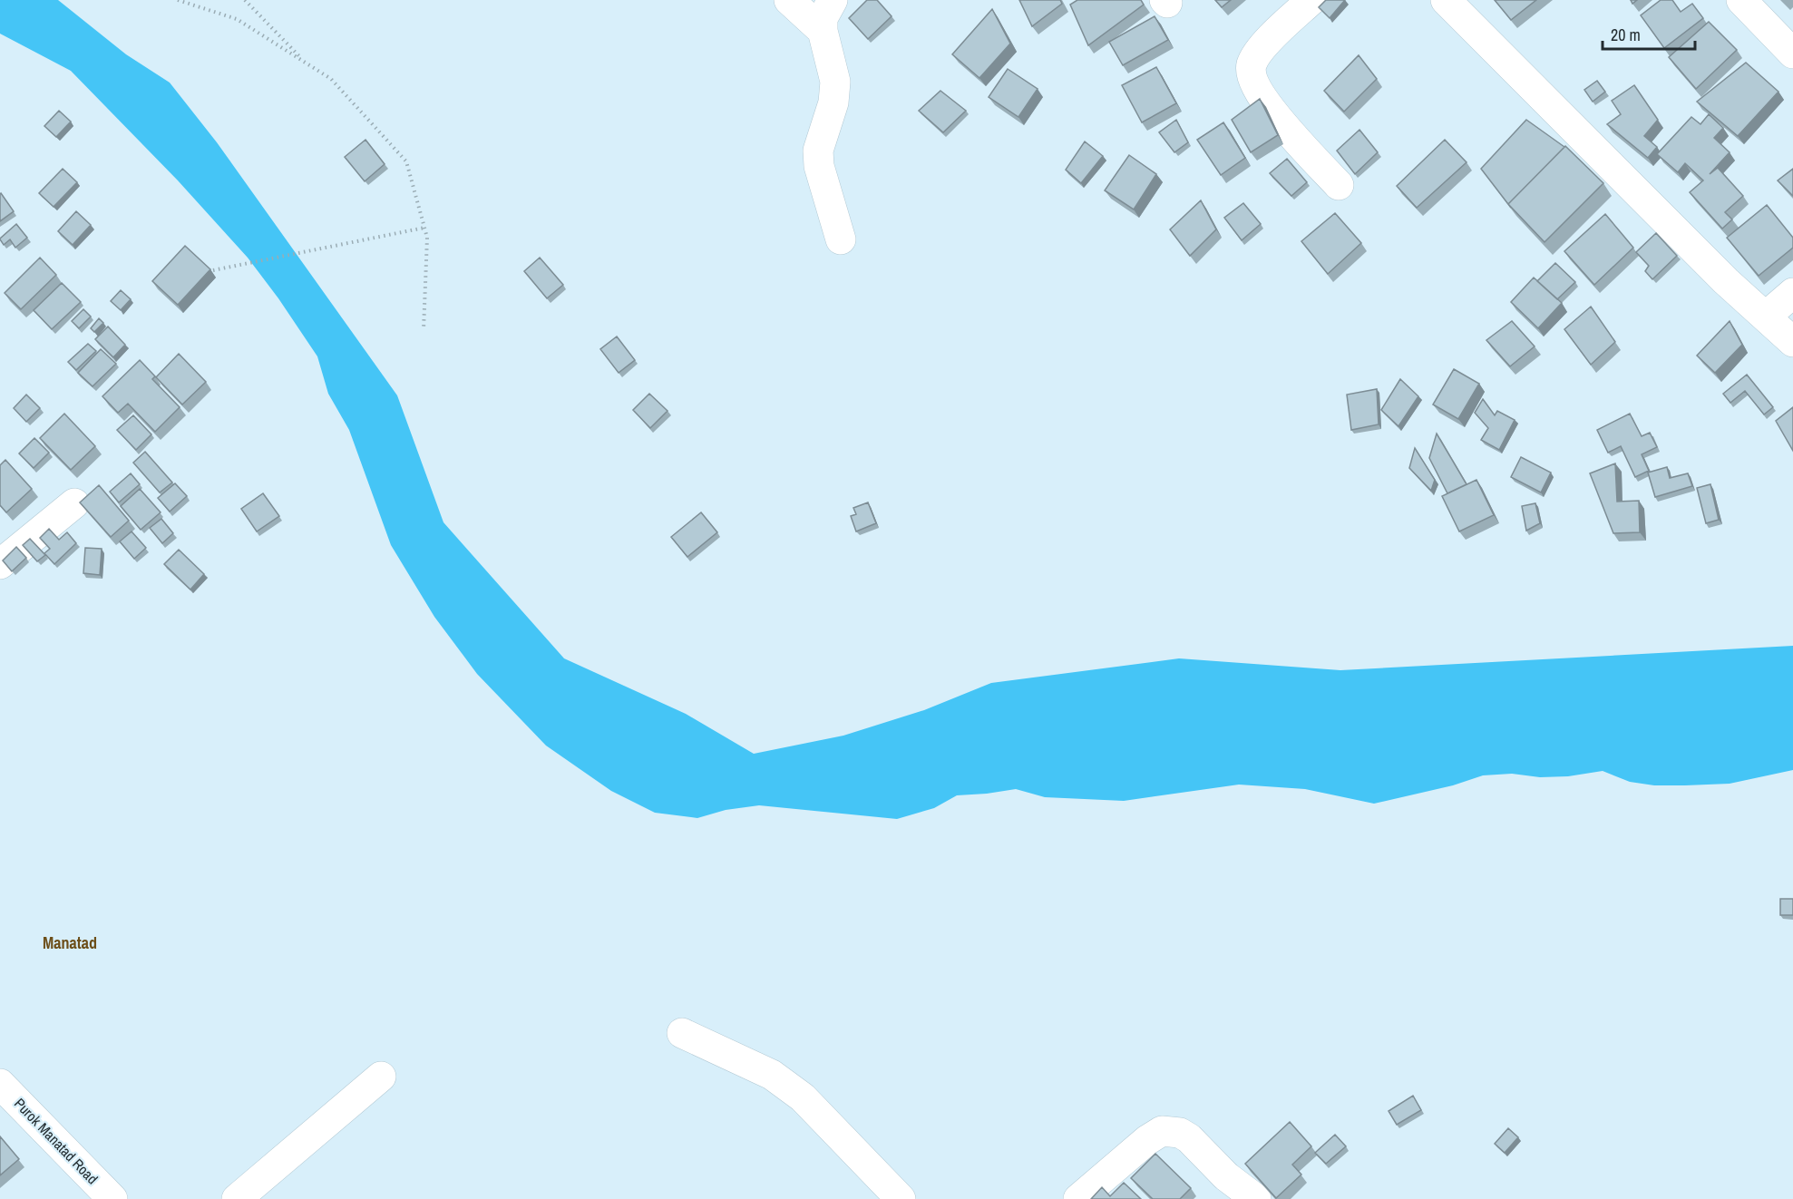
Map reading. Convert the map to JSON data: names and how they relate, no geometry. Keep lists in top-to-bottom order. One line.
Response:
{"streets":{"street":["Purok Manatad Road"]},"districts":["Manatad"],"scale_bar":"20 m"}
